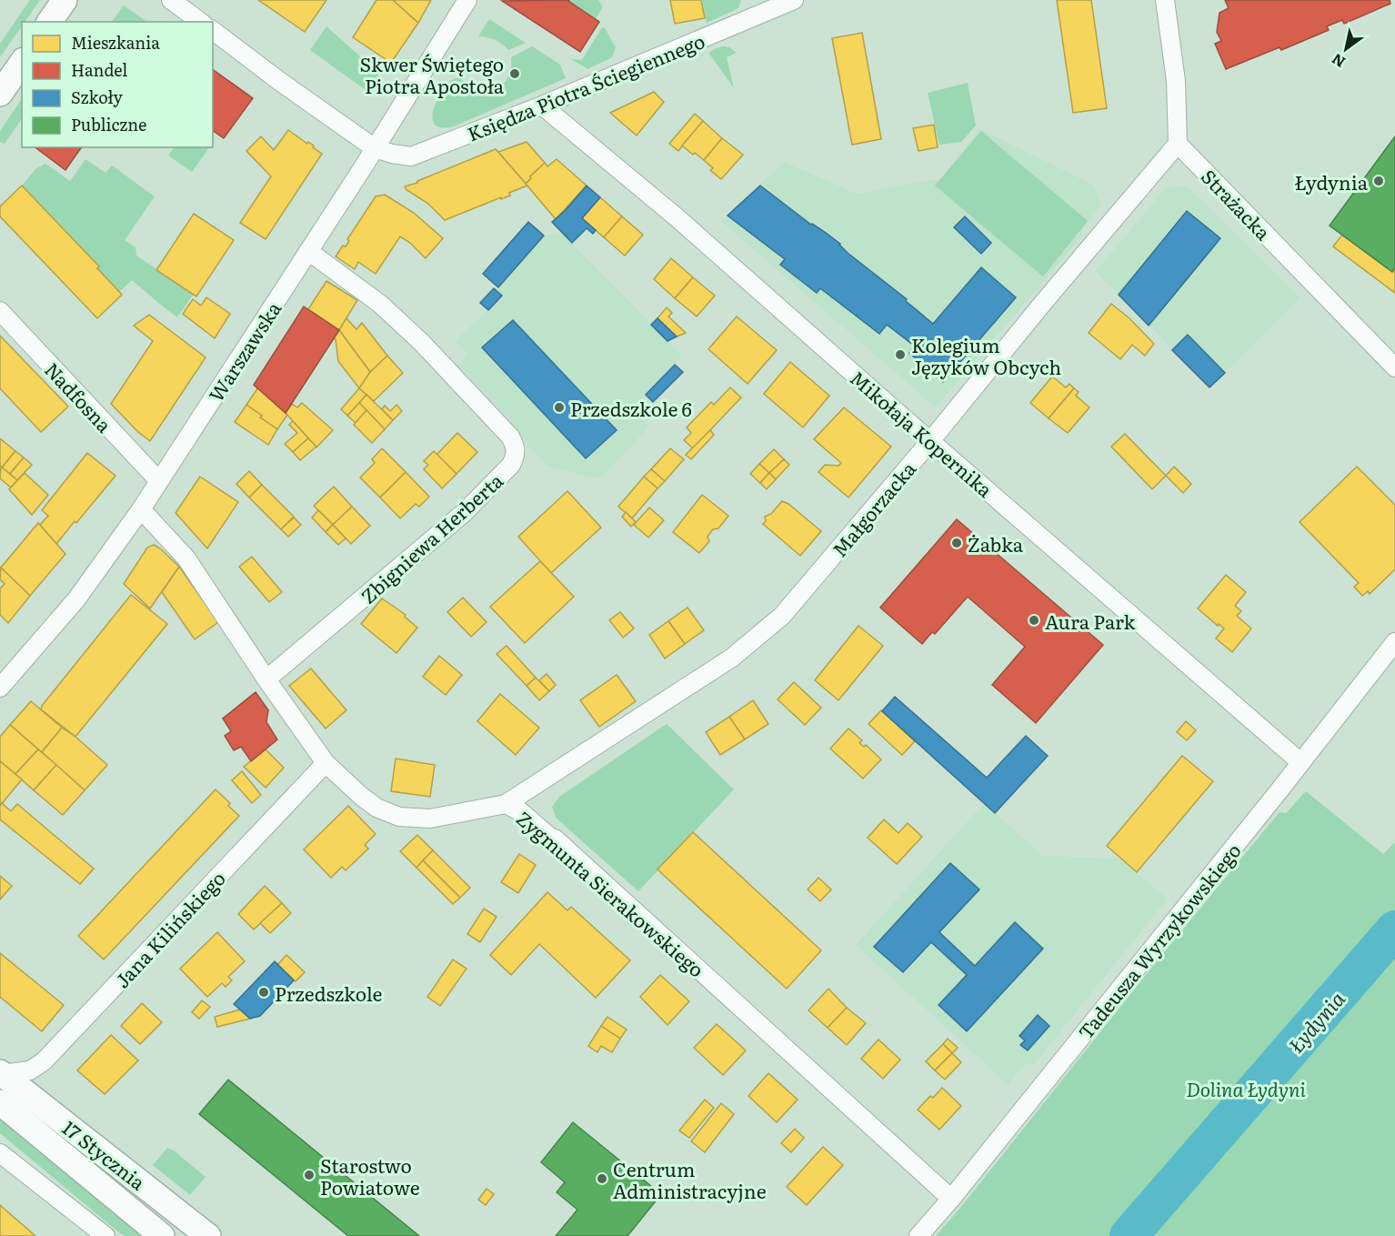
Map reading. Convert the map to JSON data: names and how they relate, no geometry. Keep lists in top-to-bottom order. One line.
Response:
{"streets":{"main road":["17 Stycznia"],"street":["Księdza Piotra Ściegiennego","Strażacka","Warszawska","Nadfosna","Mikołaja Kopernika","Małgorzacka","Zbigniewa Herberta","Zygmunta Sierakowskiego","Jana Kilińskiego","Tadeusza Wyrzykowskiego"]},"crossings":[["Księdza Piotra Ściegiennego","Warszawska"],["Księdza Piotra Ściegiennego","Mikołaja Kopernika"],["Strażacka","Małgorzacka"],["Warszawska","Nadfosna"],["Warszawska","Zbigniewa Herberta"],["Warszawska","Zygmunta Sierakowskiego"],["Mikołaja Kopernika","Małgorzacka"],["Mikołaja Kopernika","Tadeusza Wyrzykowskiego"],["Małgorzacka","Zygmunta Sierakowskiego"],["Zbigniewa Herberta","Zygmunta Sierakowskiego"],["Zygmunta Sierakowskiego","Jana Kilińskiego"],["Zygmunta Sierakowskiego","Tadeusza Wyrzykowskiego"],["Jana Kilińskiego","17 Stycznia"]],"water":["Łydynia"],"parks":["Dolina Łydyni"],"places":["Skwer Świętego Piotra Apostoła","Łydynia","Kolegium Języków Obcych","Przedszkole 6","Żabka","Aura Park","Przedszkole","Starostwo Powiatowe","Centrum Administracyjne"],"legend":["Mieszkania","Handel","Szkoły","Publiczne"],"north":"bottom left"}
